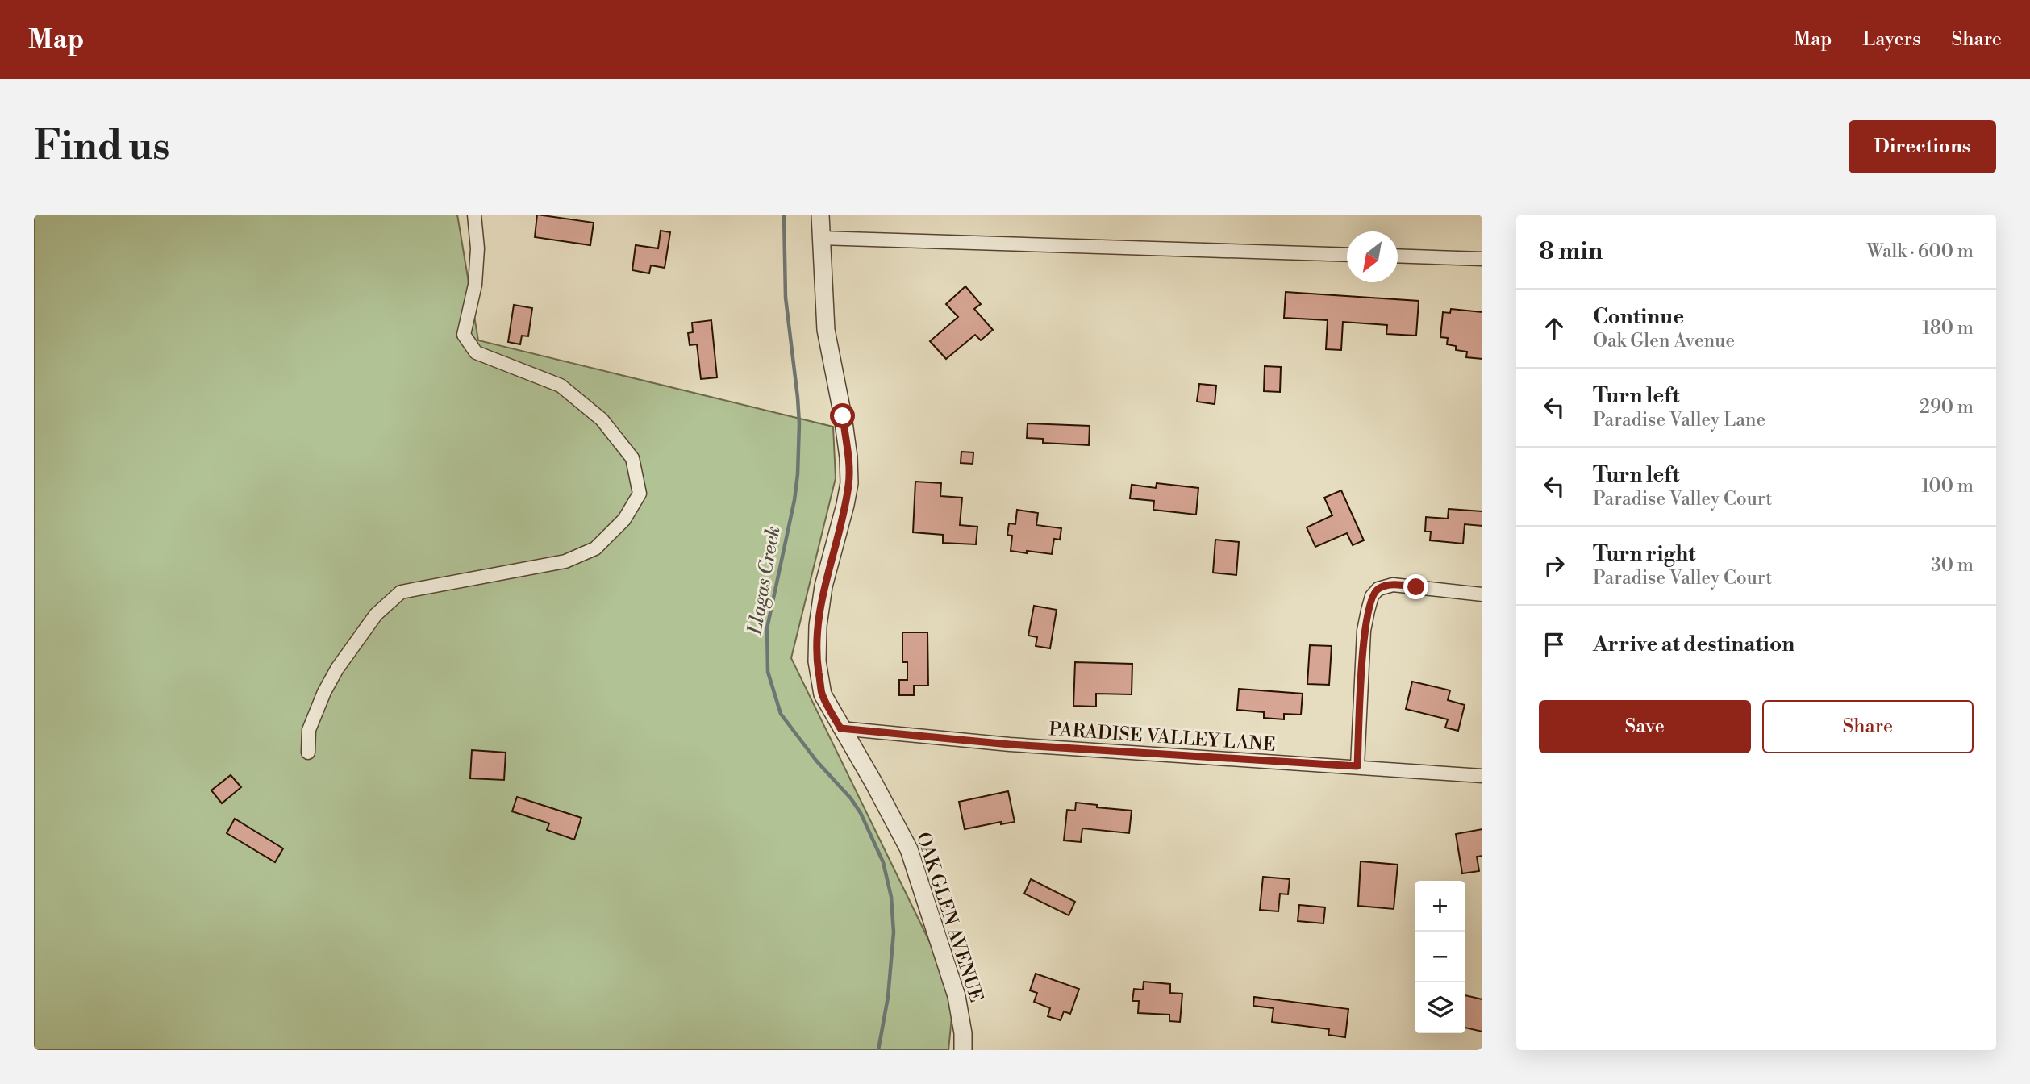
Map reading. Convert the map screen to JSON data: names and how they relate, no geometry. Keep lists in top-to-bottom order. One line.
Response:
{"streets":{"street":["PARADISE VALLEY LANE","OAK GLEN AVENUE"]},"crossings":[["PARADISE VALLEY LANE","OAK GLEN AVENUE"]],"water":["Llagas Creek"],"north":"bottom left","page":{"header":"Map","nav":["Map","Layers","Share"],"buttons":["Directions",["Save","Share"]],"title":"Find us","heading":["8 min","Walk · 600 m"],"list":[["Continue","Oak Glen Avenue","180 m"],["Turn left","Paradise Valley Lane","290 m"],["Turn left","Paradise Valley Court","100 m"],["Turn right","Paradise Valley Court","30 m"],"Arrive at destination"],"map_buttons":["+","−"]}}
